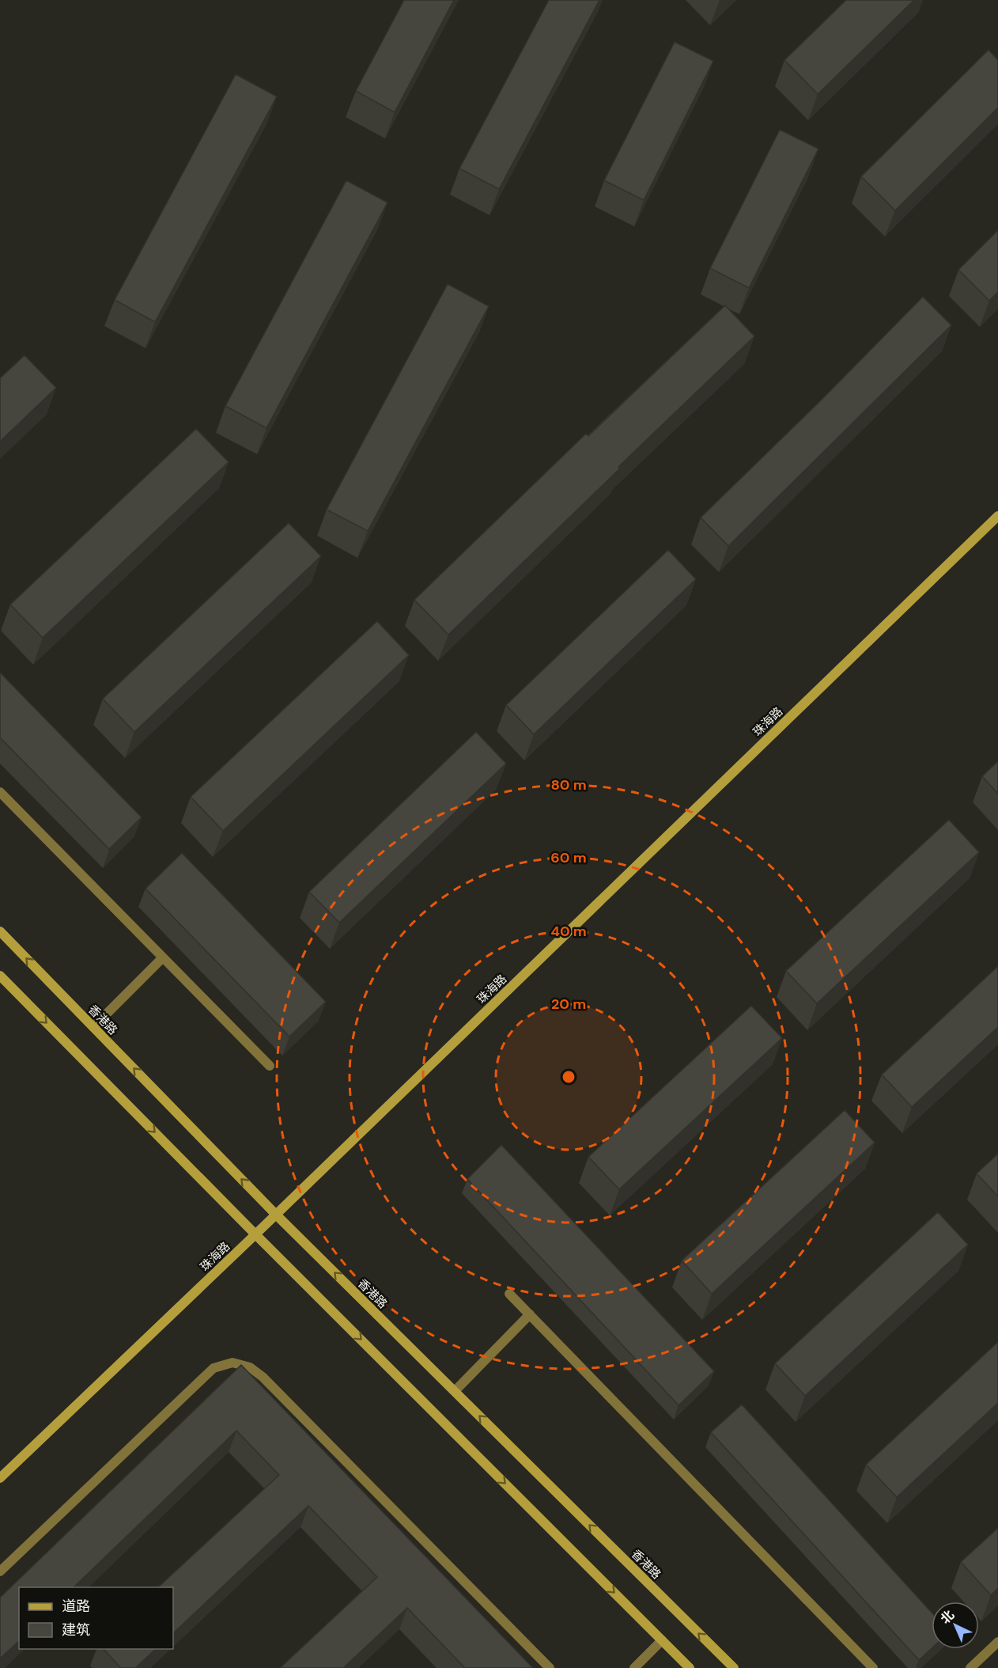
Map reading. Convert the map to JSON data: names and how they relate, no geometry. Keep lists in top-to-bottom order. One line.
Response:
{"streets":{"main road":["珠海路","香港路"]},"crossings":[["珠海路","香港路"]],"legend":["道路","建筑"],"north":"top left","rings":["80 m","60 m","40 m","20 m"]}
